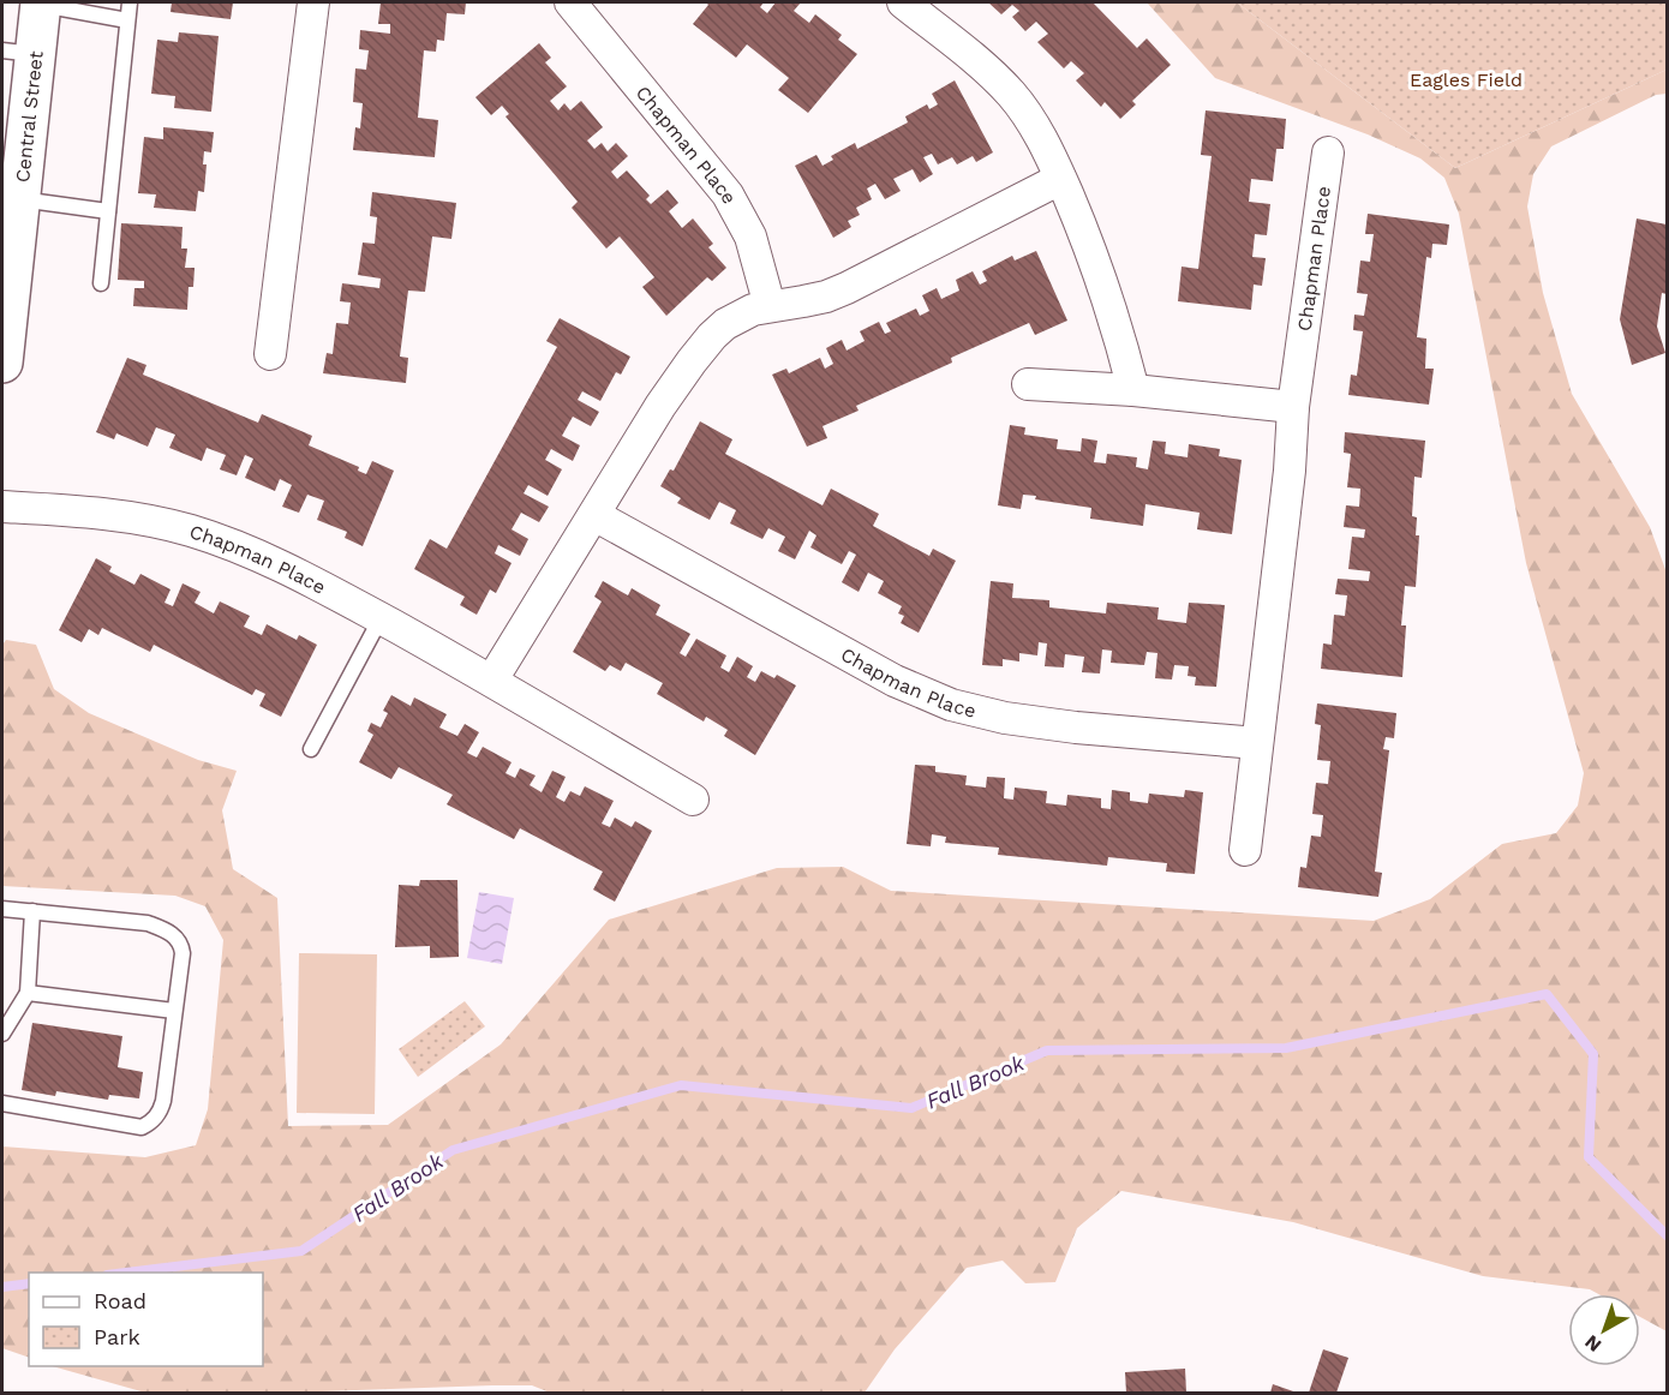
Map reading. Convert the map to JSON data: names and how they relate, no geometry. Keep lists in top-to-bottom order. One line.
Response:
{"streets":{"main road":["Central Street"],"street":["Chapman Place"]},"water":["Fall Brook"],"parks":["Eagles Field"],"legend":["Road","Park"],"north":"bottom left"}
